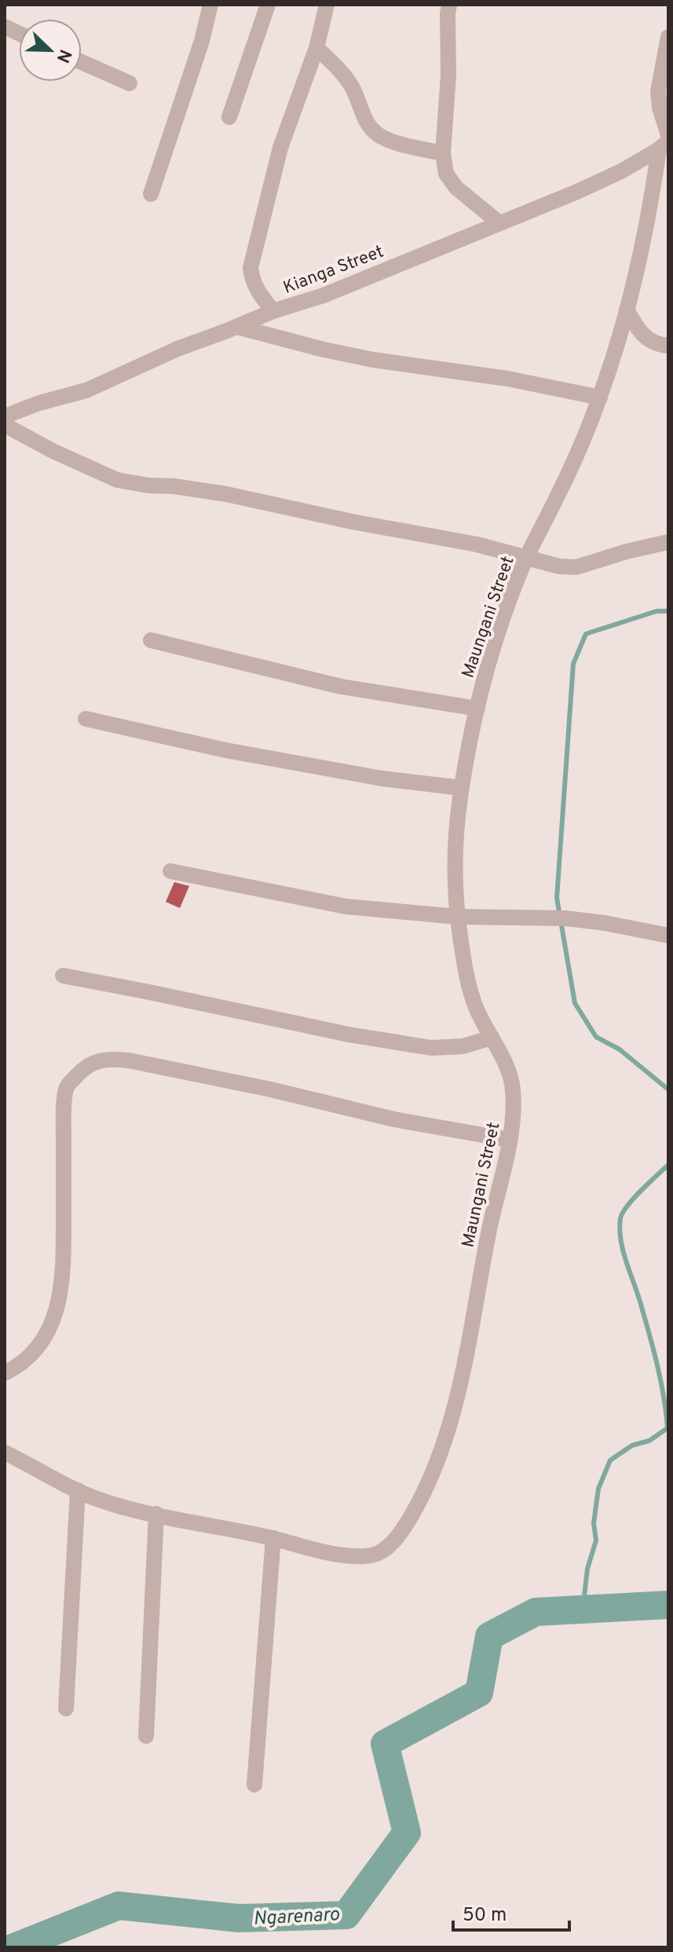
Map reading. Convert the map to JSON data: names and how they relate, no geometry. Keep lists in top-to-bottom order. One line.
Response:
{"streets":{"street":["Kianga Street","Maungani Street"]},"crossings":[["Kianga Street","Maungani Street"]],"water":["Ngarenaro"],"scale_bar":"50 m","north":"bottom right"}
